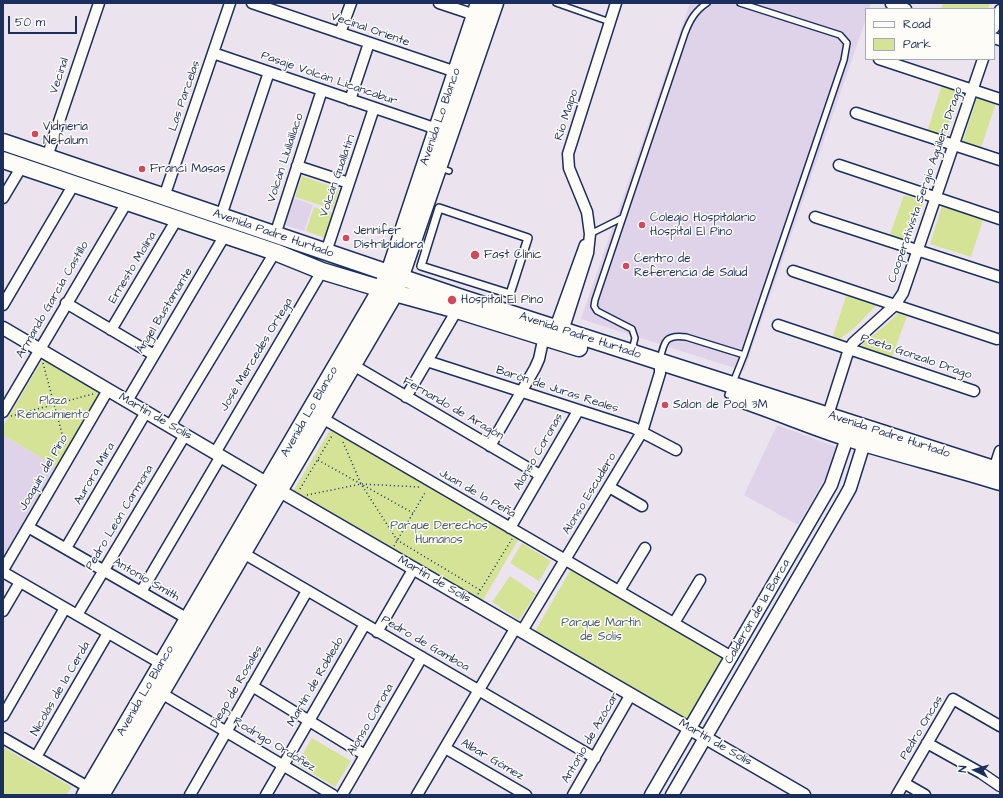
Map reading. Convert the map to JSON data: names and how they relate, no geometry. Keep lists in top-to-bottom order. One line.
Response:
{"streets":{"main road":["Avenida Lo Blanco","Avenida Padre Hurtado"],"street":["Vecinal Oriente","Vecinal","Pasaje Volcán Licancabur","Las Parcelas","Río Maipo","Volcán Llullaillaco","Volcán Guallatiri","Cooperativista Sergio Aguilera Drago","Ernesto Molina","Armando García Castillo","Ángel Bustamante","José Mercedes Ortega","Poeta Gonzalo Drago","Barón de Juras Reales","Fernando de Aragón","Martín de Solís","Alonso Coronas","Joaquín del Pino","Aurora Mira","Juan de la Peña","Alonso Escudero","Pedro León Carmona","Antonio Smith","Calderón de la Barca","Pedro de Gamboa","Martín de Robledo","Diego de Rosales","Nicolás de la Cerda","Alonso Corona","Pedro Oncas","Antonio de Azócar","Rodrigo Ordóñez","Albar Gómez"]},"crossings":[["Vecinal Oriente","Avenida Lo Blanco"],["Vecinal","Avenida Padre Hurtado"],["Pasaje Volcán Licancabur","Las Parcelas"],["Pasaje Volcán Licancabur","Avenida Lo Blanco"],["Pasaje Volcán Licancabur","Volcán Llullaillaco"],["Pasaje Volcán Licancabur","Volcán Guallatiri"],["Las Parcelas","Avenida Padre Hurtado"],["Río Maipo","Avenida Padre Hurtado"],["Río Maipo","Barón de Juras Reales"],["Río Maipo","Fernando de Aragón"],["Avenida Lo Blanco","Avenida Padre Hurtado"],["Avenida Lo Blanco","Fernando de Aragón"],["Avenida Lo Blanco","Martín de Solís"],["Avenida Lo Blanco","Juan de la Peña"],["Avenida Lo Blanco","Antonio Smith"],["Avenida Lo Blanco","Pedro de Gamboa"],["Avenida Lo Blanco","Rodrigo Ordóñez"],["Volcán Llullaillaco","Avenida Padre Hurtado"],["Volcán Guallatiri","Avenida Padre Hurtado"],["Cooperativista Sergio Aguilera Drago","Avenida Padre Hurtado"],["Cooperativista Sergio Aguilera Drago","Poeta Gonzalo Drago"],["Avenida Padre Hurtado","Ernesto Molina"],["Avenida Padre Hurtado","Armando García Castillo"],["Avenida Padre Hurtado","Ángel Bustamante"],["Avenida Padre Hurtado","José Mercedes Ortega"],["Avenida Padre Hurtado","Alonso Escudero"],["Avenida Padre Hurtado","Calderón de la Barca"],["Armando García Castillo","Martín de Solís"],["Ángel Bustamante","Martín de Solís"],["José Mercedes Ortega","Martín de Solís"],["José Mercedes Ortega","Antonio Smith"],["Barón de Juras Reales","Alonso Coronas"],["Barón de Juras Reales","Alonso Escudero"],["Fernando de Aragón","Alonso Coronas"],["Martín de Solís","Joaquín del Pino"],["Martín de Solís","Aurora Mira"],["Martín de Solís","Alonso Escudero"],["Martín de Solís","Pedro León Carmona"],["Martín de Solís","Calderón de la Barca"],["Martín de Solís","Antonio de Azócar"],["Alonso Coronas","Juan de la Peña"],["Joaquín del Pino","Antonio Smith"],["Aurora Mira","Antonio Smith"],["Juan de la Peña","Alonso Escudero"],["Juan de la Peña","Calderón de la Barca"],["Alonso Escudero","Pedro de Gamboa"],["Alonso Escudero","Albar Gómez"],["Pedro León Carmona","Antonio Smith"],["Pedro de Gamboa","Martín de Robledo"],["Pedro de Gamboa","Diego de Rosales"],["Pedro de Gamboa","Alonso Corona"],["Pedro de Gamboa","Antonio de Azócar"],["Martín de Robledo","Rodrigo Ordóñez"],["Diego de Rosales","Rodrigo Ordóñez"]],"parks":["Plaza Renacimiento","Parque Derechos Humanos","Parque Martín de Solís"],"places":["Vidriería Nefalum","Franci Masas","Colegio Hospitalario Hospital El Pino","Jennifer Distribuidora","Fast Clinic","Centro de Referencia de Salud","Hospital El Pino","Salon de Pool 3M"],"legend":["Road","Park"],"scale_bar":"50 m","north":"left"}
